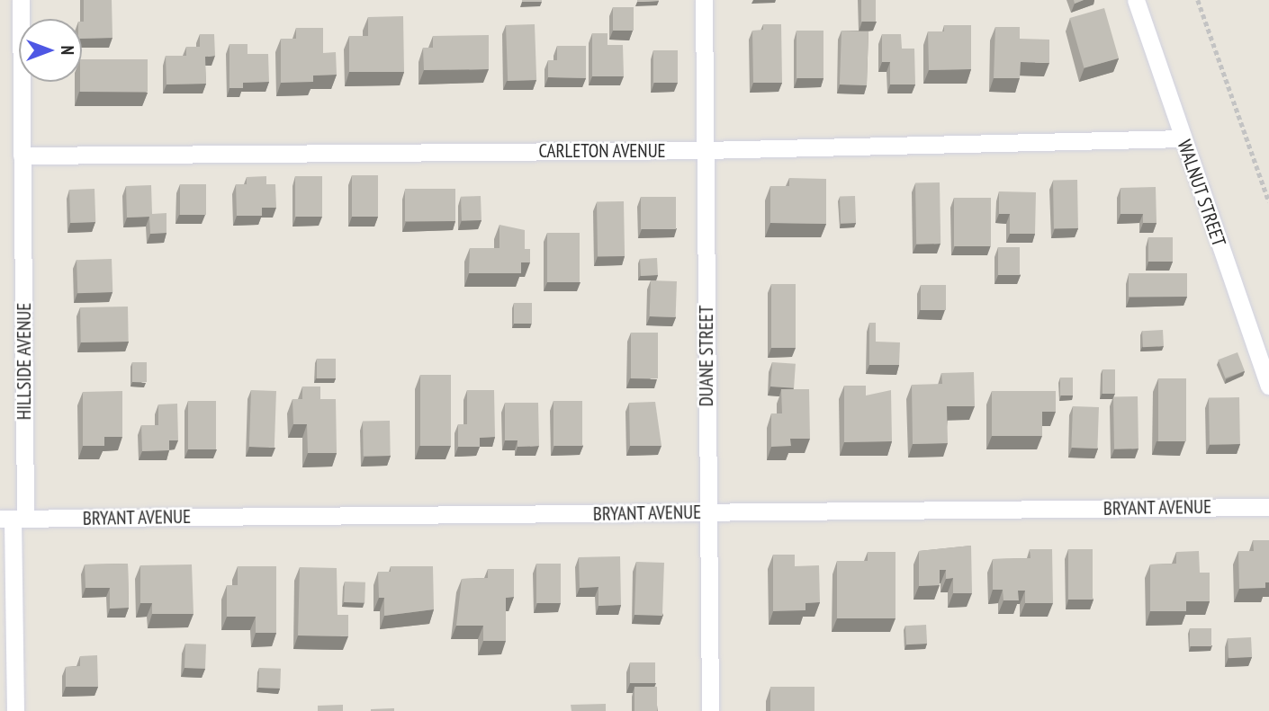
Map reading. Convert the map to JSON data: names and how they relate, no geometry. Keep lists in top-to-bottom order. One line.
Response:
{"streets":{"street":["CARLETON AVENUE","WALNUT STREET","DUANE STREET","HILLSIDE AVENUE","BRYANT AVENUE"]},"crossings":[["CARLETON AVENUE","WALNUT STREET"],["CARLETON AVENUE","DUANE STREET"],["CARLETON AVENUE","HILLSIDE AVENUE"],["DUANE STREET","BRYANT AVENUE"],["HILLSIDE AVENUE","BRYANT AVENUE"]],"north":"right"}
